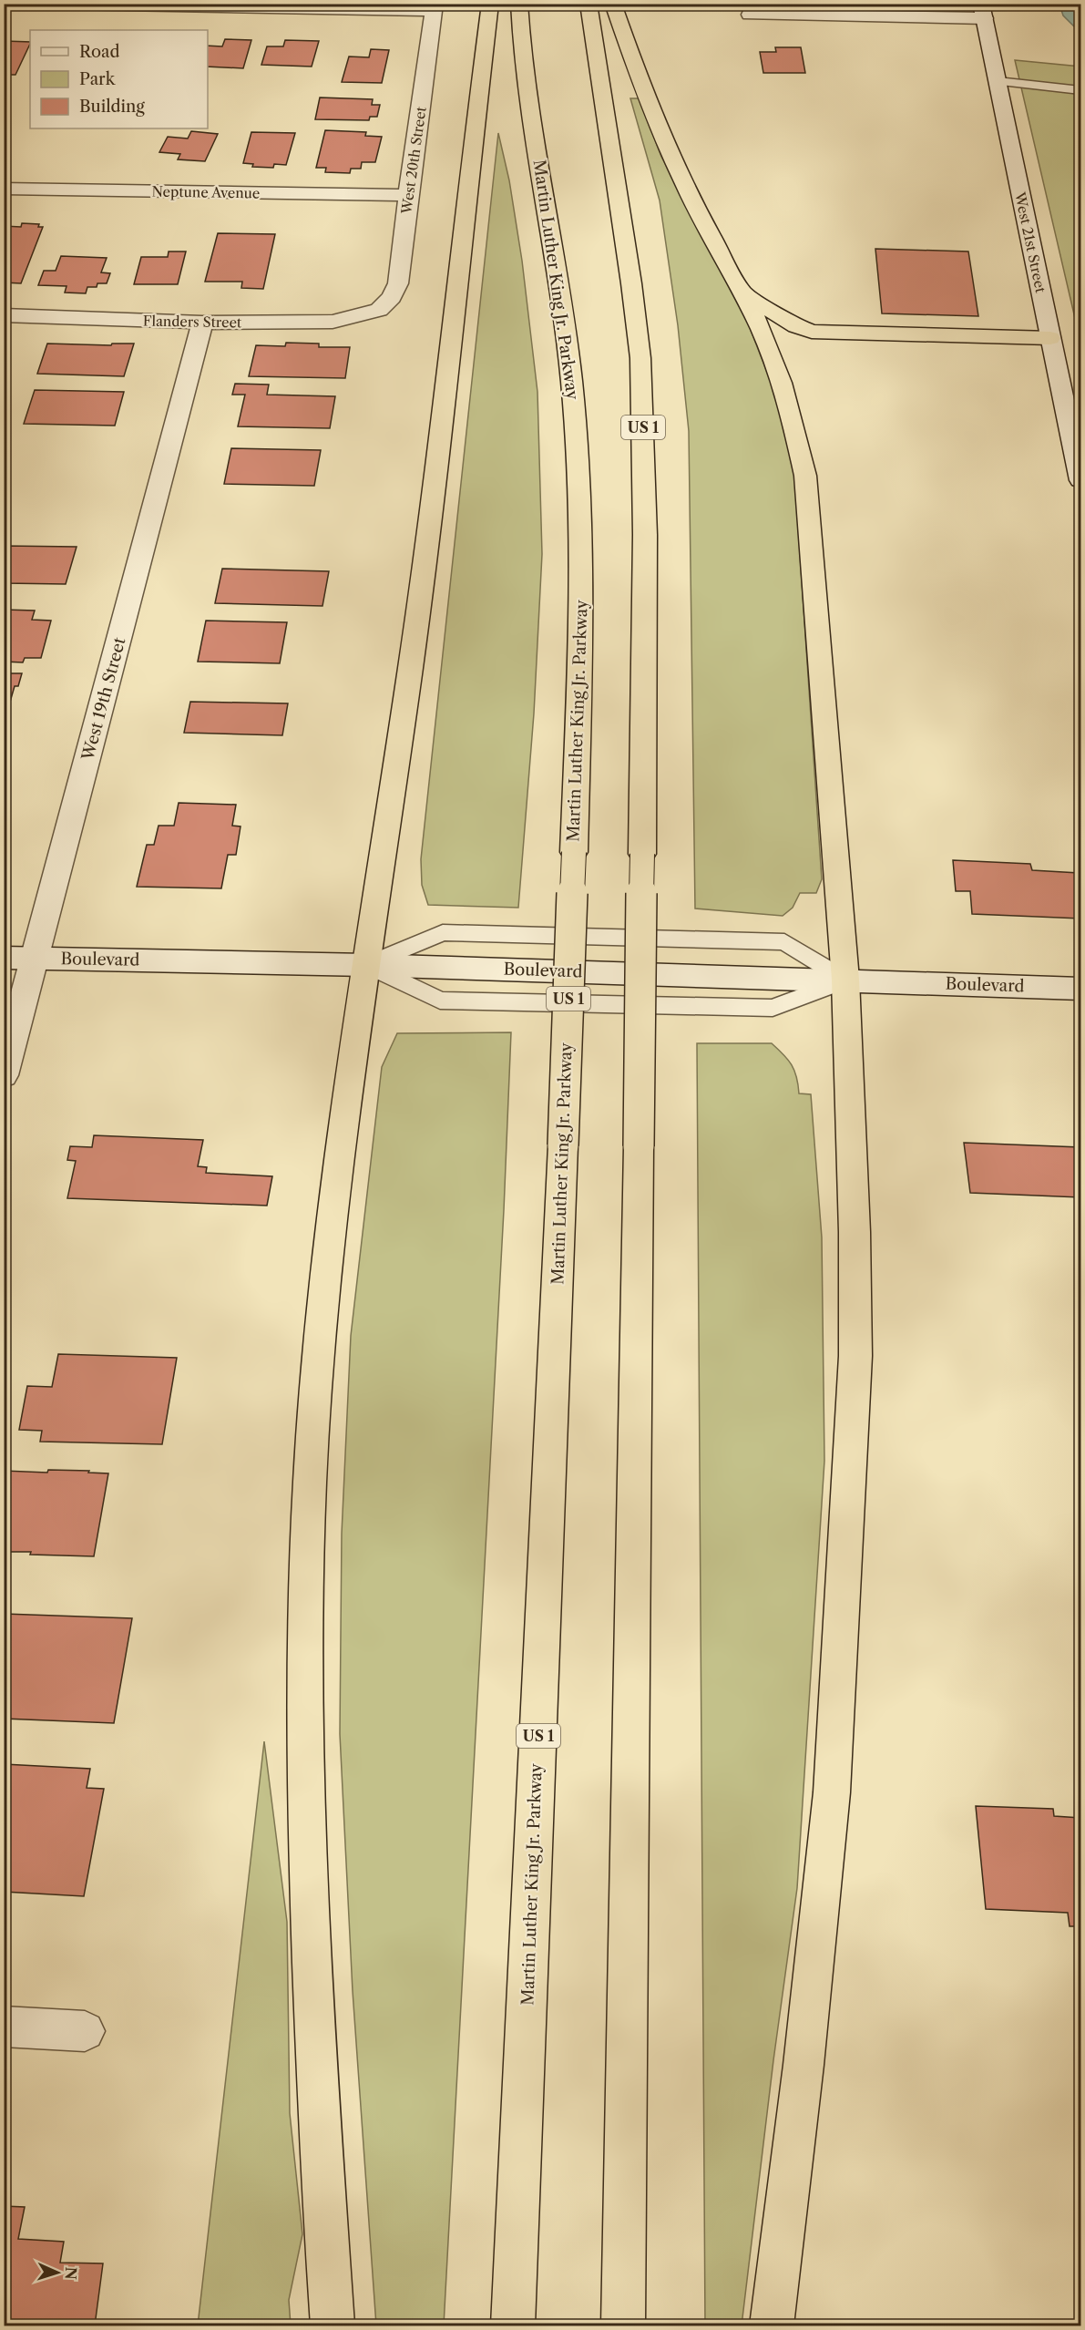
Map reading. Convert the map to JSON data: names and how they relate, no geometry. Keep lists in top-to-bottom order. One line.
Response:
{"streets":{"highway":["Martin Luther King Jr. Parkway","US 1"],"street":["West 20th Street","Neptune Avenue","West 21st Street","Flanders Street","West 19th Street","Boulevard"]},"crossings":[["West 20th Street","Neptune Avenue"],["West 20th Street","Flanders Street"],["Flanders Street","West 19th Street"],["West 19th Street","Boulevard"]],"legend":["Road","Park","Building"],"north":"right"}
